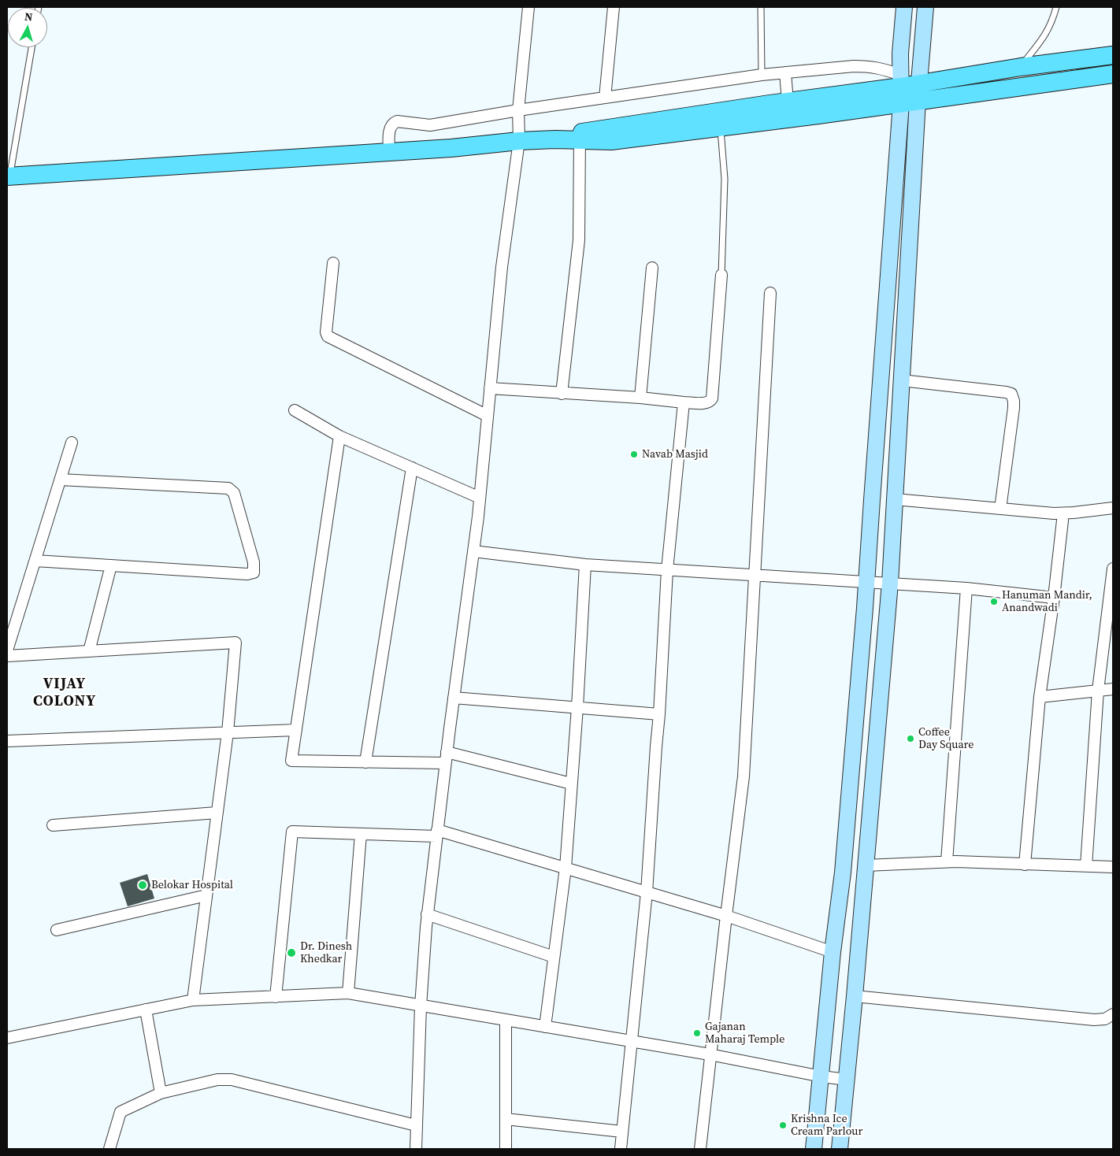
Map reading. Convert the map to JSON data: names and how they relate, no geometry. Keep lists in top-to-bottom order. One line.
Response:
{"districts":["VIJAY COLONY"],"places":["Navab Masjid","Hanuman Mandir, Anandwadi","Coffee Day Square","Belokar Hospital","Dr. Dinesh Khedkar","Gajanan Maharaj Temple","Krishna Ice Cream Parlour"],"north":"top"}
